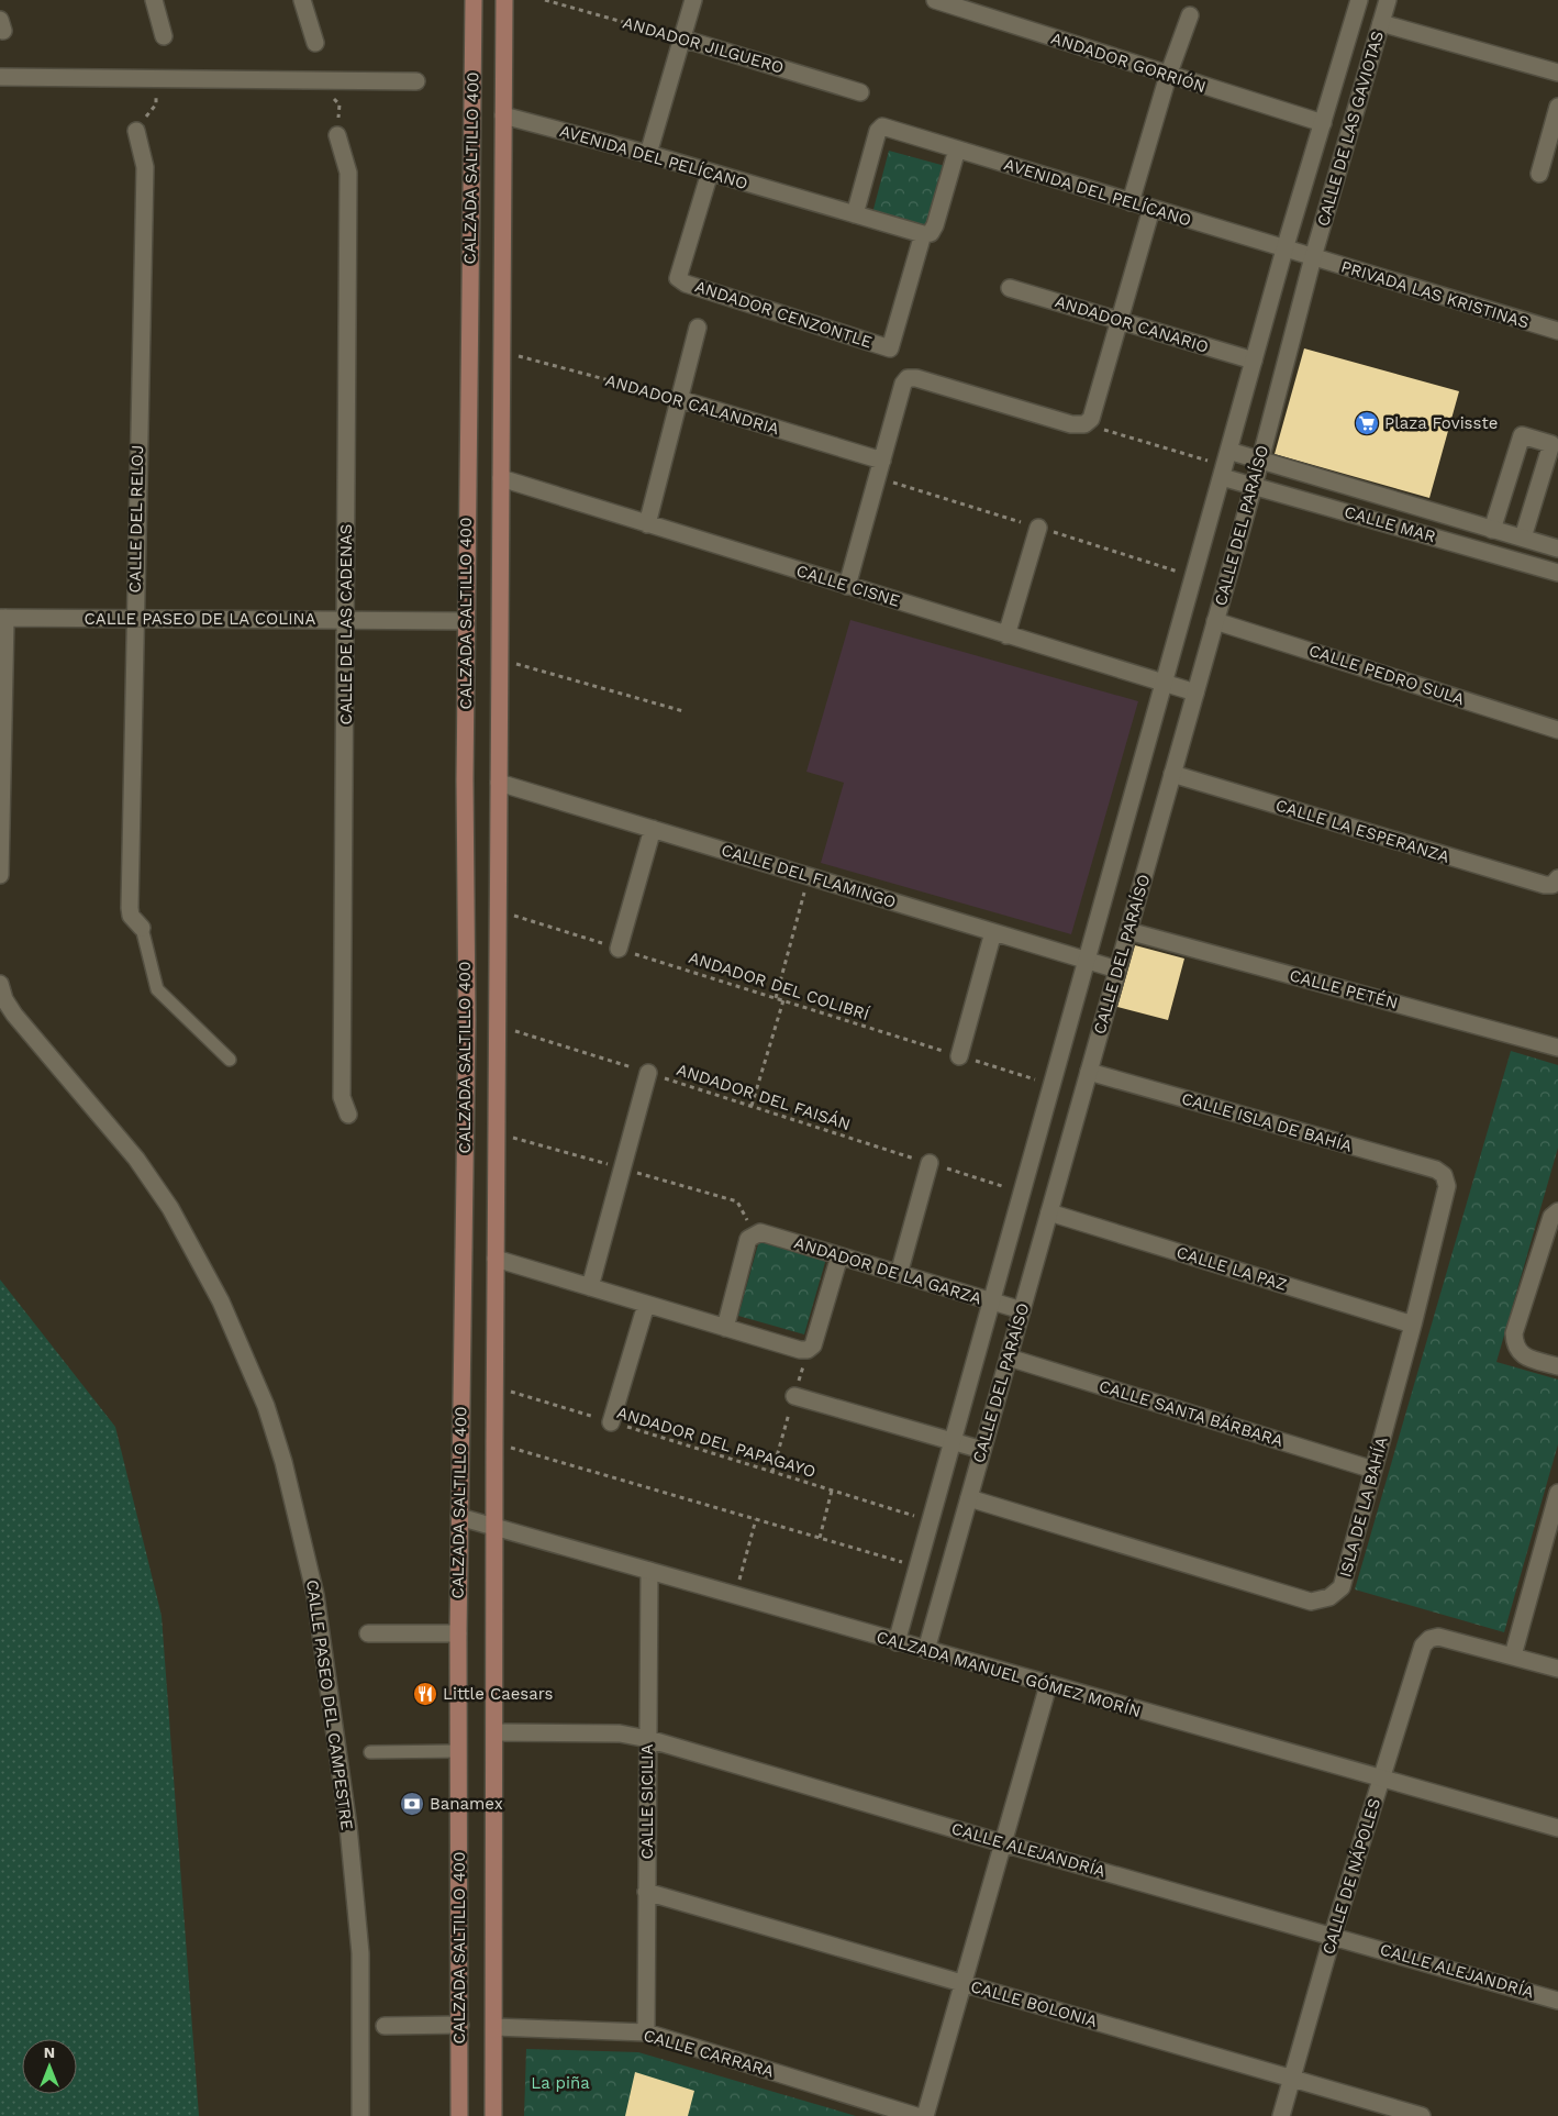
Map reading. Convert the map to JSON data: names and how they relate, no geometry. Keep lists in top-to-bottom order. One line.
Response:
{"streets":{"main road":["CALZADA SALTILLO 400"],"street":["ANDADOR JILGUERO","ANDADOR GORRIÓN","CALLE DE LAS GAVIOTAS","AVENIDA DEL PELÍCANO","PRIVADA LAS KRISTINAS","ANDADOR CENZONTLE","ANDADOR CANARIO","ANDADOR CALANDRIA","CALLE DEL RELOJ","CALLE MAR","CALLE DEL PARAÍSO","CALLE CISNE","CALLE PASEO DE LA COLINA","CALLE DE LAS CADENAS","CALLE PEDRO SULA","CALLE LA ESPERANZA","CALLE DEL FLAMINGO","CALLE PETÉN","CALLE ISLA DE BAHÍA","CALLE LA PAZ","ANDADOR DE LA GARZA","CALLE SANTA BÁRBARA","ISLA DE LA BAHÍA","CALZADA MANUEL GÓMEZ MORÍN","CALLE PASEO DEL CAMPESTRE","CALLE SICILIA","CALLE ALEJANDRÍA","CALLE DE NÁPOLES","CALLE BOLONIA","CALLE CARRARA"],"path":["ANDADOR DEL COLIBRÍ","ANDADOR DEL FAISÁN","ANDADOR DEL PAPAGAYO"]},"crossings":[["ANDADOR GORRIÓN","CALLE DE LAS GAVIOTAS"],["CALLE DE LAS GAVIOTAS","AVENIDA DEL PELÍCANO"],["CALLE DE LAS GAVIOTAS","PRIVADA LAS KRISTINAS"],["CALLE DE LAS GAVIOTAS","CALLE DEL PARAÍSO"],["AVENIDA DEL PELÍCANO","CALZADA SALTILLO 400"],["AVENIDA DEL PELÍCANO","PRIVADA LAS KRISTINAS"],["AVENIDA DEL PELÍCANO","ANDADOR CENZONTLE"],["AVENIDA DEL PELÍCANO","CALLE DEL PARAÍSO"],["CALZADA SALTILLO 400","ANDADOR CALANDRIA"],["CALZADA SALTILLO 400","CALLE CISNE"],["CALZADA SALTILLO 400","CALLE PASEO DE LA COLINA"],["CALZADA SALTILLO 400","CALLE DEL FLAMINGO"],["CALZADA SALTILLO 400","ANDADOR DEL COLIBRÍ"],["CALZADA SALTILLO 400","ANDADOR DEL FAISÁN"],["CALZADA SALTILLO 400","ANDADOR DEL PAPAGAYO"],["CALZADA SALTILLO 400","CALZADA MANUEL GÓMEZ MORÍN"],["CALZADA SALTILLO 400","CALLE ALEJANDRÍA"],["CALZADA SALTILLO 400","CALLE CARRARA"],["PRIVADA LAS KRISTINAS","CALLE DEL PARAÍSO"],["ANDADOR CANARIO","CALLE DEL PARAÍSO"],["CALLE DEL RELOJ","CALLE PASEO DE LA COLINA"],["CALLE MAR","CALLE DEL PARAÍSO"],["CALLE DEL PARAÍSO","CALLE CISNE"],["CALLE DEL PARAÍSO","CALLE PEDRO SULA"],["CALLE DEL PARAÍSO","CALLE LA ESPERANZA"],["CALLE DEL PARAÍSO","CALLE DEL FLAMINGO"],["CALLE DEL PARAÍSO","ANDADOR DEL COLIBRÍ"],["CALLE DEL PARAÍSO","CALLE PETÉN"],["CALLE DEL PARAÍSO","ANDADOR DEL FAISÁN"],["CALLE DEL PARAÍSO","CALLE ISLA DE BAHÍA"],["CALLE DEL PARAÍSO","CALLE LA PAZ"],["CALLE DEL PARAÍSO","ANDADOR DE LA GARZA"],["CALLE DEL PARAÍSO","CALLE SANTA BÁRBARA"],["CALLE DEL PARAÍSO","ANDADOR DEL PAPAGAYO"],["CALLE DEL PARAÍSO","ISLA DE LA BAHÍA"],["CALLE DEL PARAÍSO","CALZADA MANUEL GÓMEZ MORÍN"],["CALLE PASEO DE LA COLINA","CALLE DE LAS CADENAS"],["CALLE ISLA DE BAHÍA","ISLA DE LA BAHÍA"],["CALLE LA PAZ","ISLA DE LA BAHÍA"],["CALLE SANTA BÁRBARA","ISLA DE LA BAHÍA"],["CALZADA MANUEL GÓMEZ MORÍN","CALLE SICILIA"],["CALZADA MANUEL GÓMEZ MORÍN","CALLE DE NÁPOLES"],["CALLE SICILIA","CALLE ALEJANDRÍA"],["CALLE SICILIA","CALLE BOLONIA"],["CALLE SICILIA","CALLE CARRARA"],["CALLE ALEJANDRÍA","CALLE DE NÁPOLES"],["CALLE DE NÁPOLES","CALLE BOLONIA"]],"parks":["La piña"],"places":{"supermarket":["Plaza Fovisste"],"restaurant":["Little Caesars"],"bank":["Banamex"]},"north":"top"}
